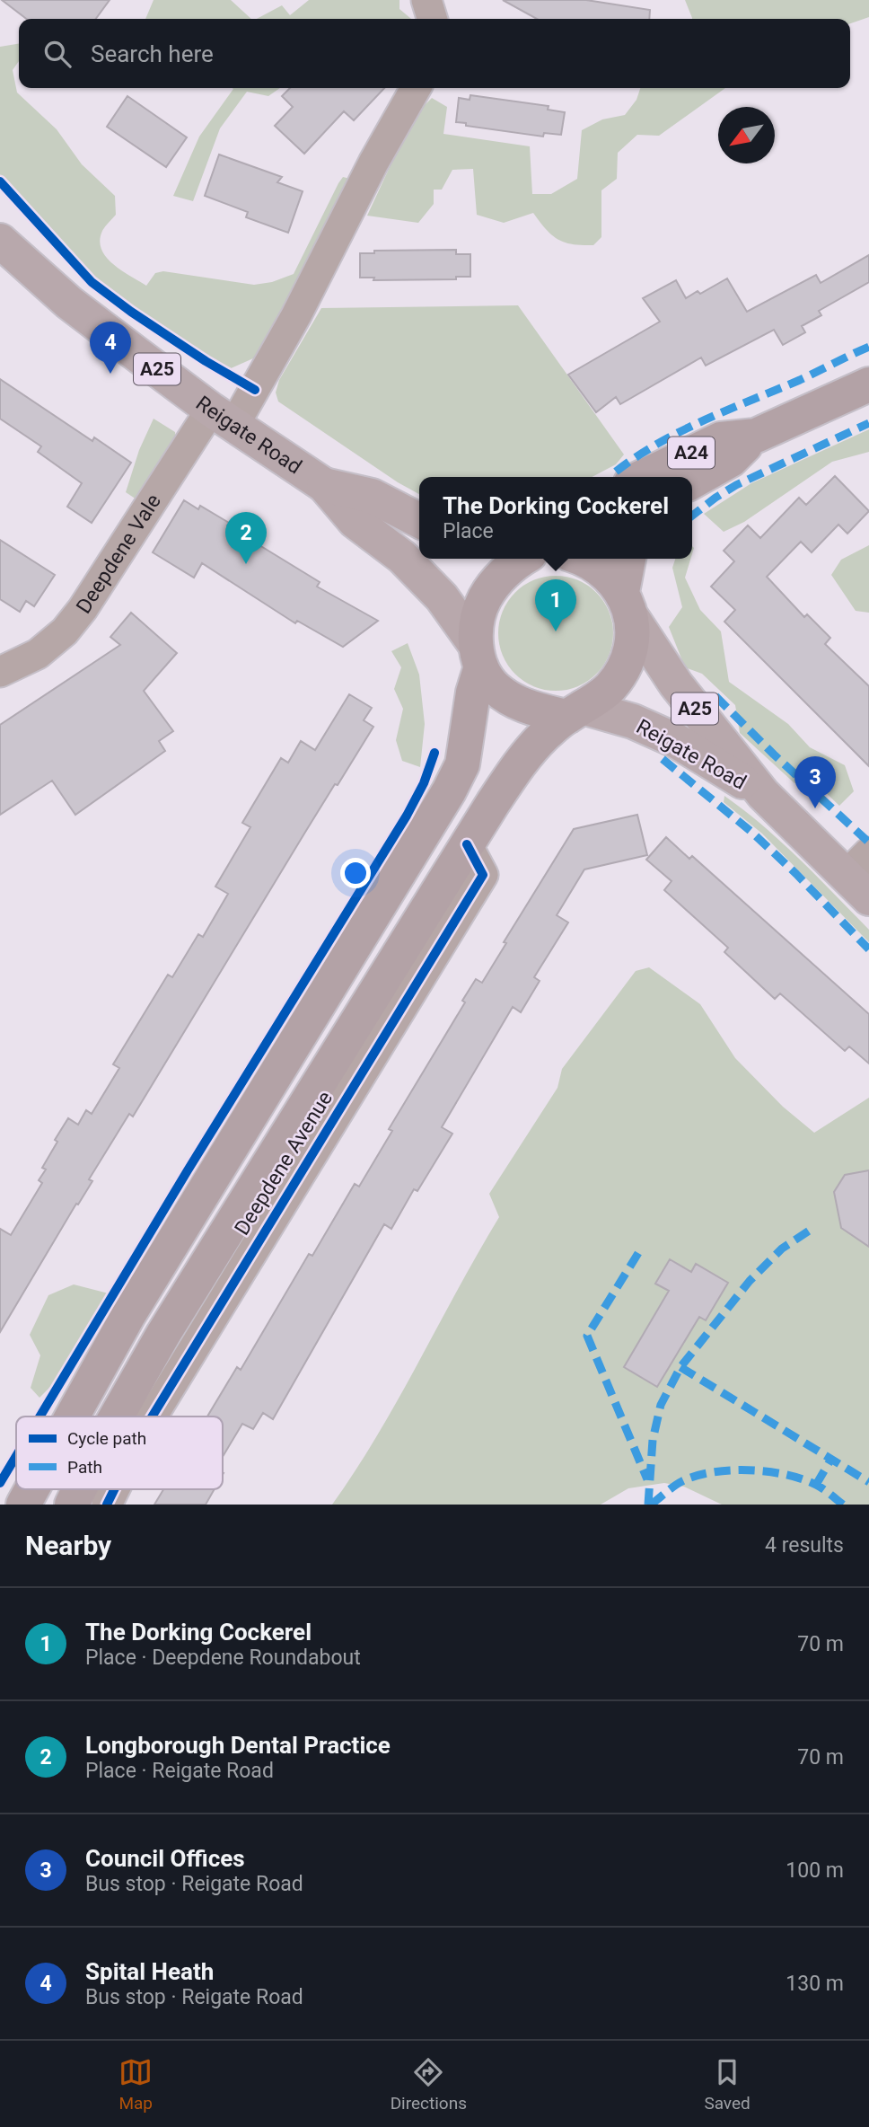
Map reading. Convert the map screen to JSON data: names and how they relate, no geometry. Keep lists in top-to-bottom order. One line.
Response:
{"streets":{"highway":["A24","Deepdene Avenue"],"main road":["A25","Reigate Road"],"street":["Deepdene Vale"]},"crossings":[["Reigate Road","Deepdene Vale"],["Reigate Road","Deepdene Avenue"]],"legend":["Cycle path","Path"],"north":"bottom left","page":{"search":"Search here","pins":["4","2","1","3"],"popup":["The Dorking Cockerel","Place"],"heading":["Nearby","4 results"],"list":[{"mark":"1","name":"The Dorking Cockerel","note":"Place · Deepdene Roundabout","value":"70 m"},{"mark":"2","name":"Longborough Dental Practice","note":"Place · Reigate Road","value":"70 m"},{"mark":"3","name":"Council Offices","note":"Bus stop · Reigate Road","value":"100 m"},{"mark":"4","name":"Spital Heath","note":"Bus stop · Reigate Road","value":"130 m"}],"nav":["Map","Directions","Saved"]}}
